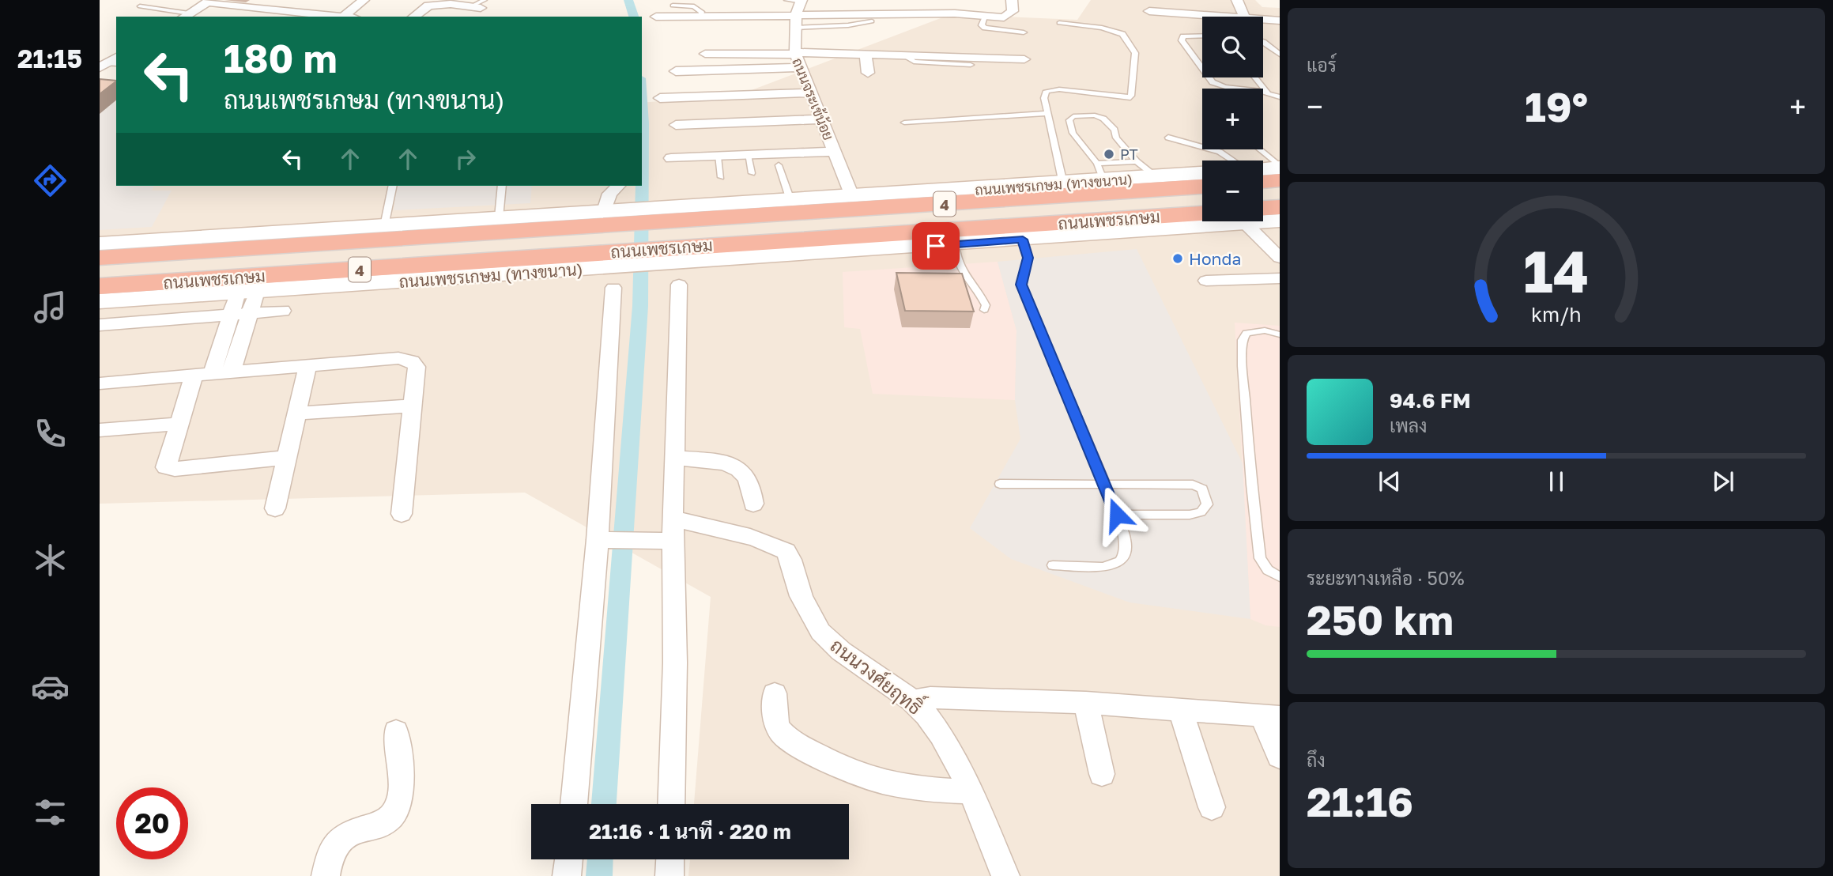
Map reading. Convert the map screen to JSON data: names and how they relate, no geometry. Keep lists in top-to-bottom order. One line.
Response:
{"streets":{"highway":["4","ถนนเพชรเกษม"],"main road":["ถนนเพชรเกษม (ทางขนาน)"],"street":["ถนนจระเข้น้อย","ถนนวงศ์ยฤทธิ์"]},"crossings":[["ถนนจระเข้น้อย","ถนนเพชรเกษม (ทางขนาน)"],["ถนนเพชรเกษม (ทางขนาน)","ถนนเพชรเกษม"],["4","ถนนเพชรเกษม"]],"places":["PT","Honda"],"page":{"tabs":"21:15","tile":["แอร์",["ระยะทางเหลือ · 50%","250 km"],["ถึง","21:16"]],"map_buttons":["+","−"],"turn":["180 m","ถนนเพชรเกษม (ทางขนาน)"],"heat":["−","19°","+"],"song":["94.6 FM","เพลง"],"limit":"20","trip":"21:16 · 1 นาที · 220 m","gauge":["14","km/h"]}}
